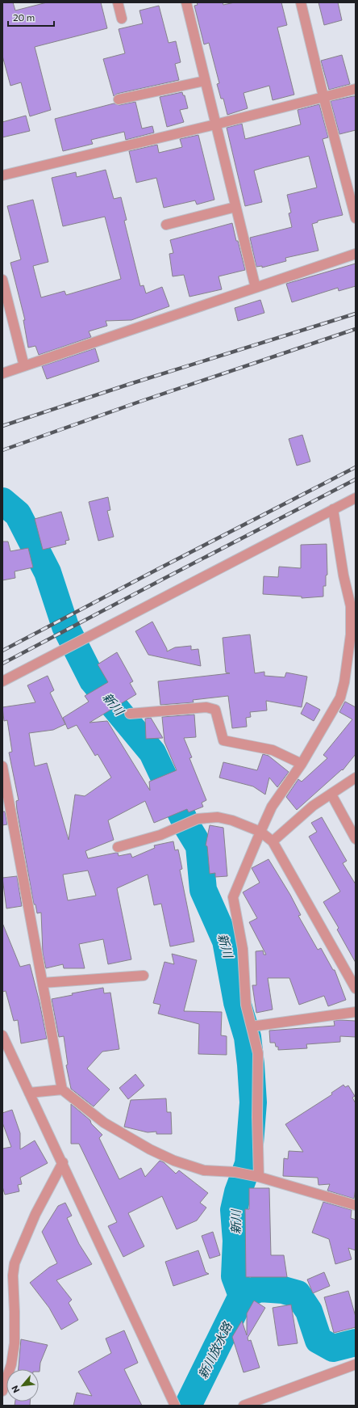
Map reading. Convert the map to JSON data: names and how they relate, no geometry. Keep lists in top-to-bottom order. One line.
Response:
{"water":["新川","新川放水路"],"scale_bar":"20 m","north":"bottom left"}
